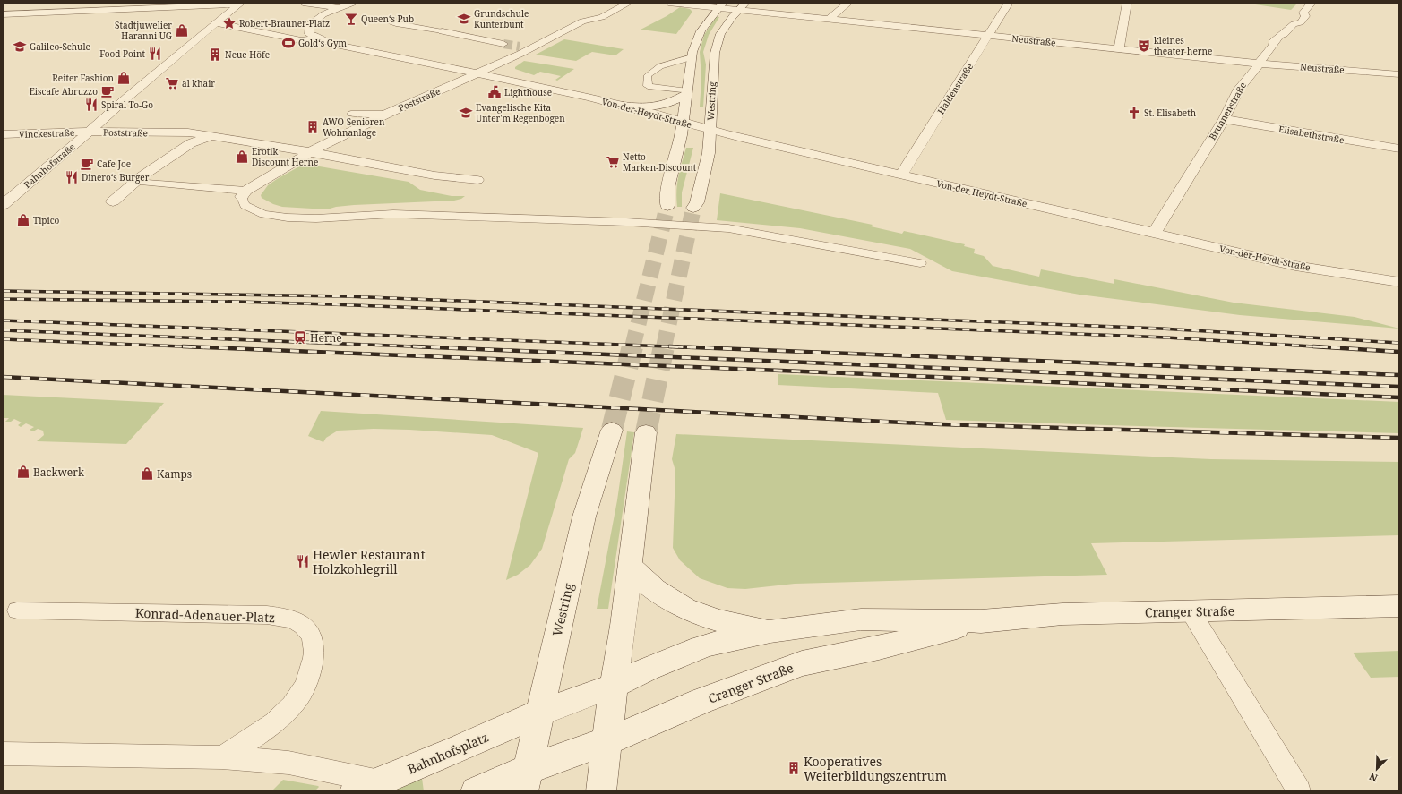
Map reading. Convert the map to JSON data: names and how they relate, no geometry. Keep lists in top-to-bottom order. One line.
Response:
{"streets":{"street":["Neustraße","Haldenstraße","Poststraße","Westring","Brunnenstraße","Von-der-Heydt-Straße","Vinckestraße","Elisabethstraße","Bahnhofstraße","Cranger Straße","Bahnhofsplatz"],"lane":["Konrad-Adenauer-Platz"]},"crossings":[["Neustraße","Haldenstraße"],["Neustraße","Westring"],["Neustraße","Brunnenstraße"],["Haldenstraße","Von-der-Heydt-Straße"],["Poststraße","Von-der-Heydt-Straße"],["Poststraße","Vinckestraße"],["Poststraße","Bahnhofstraße"],["Westring","Von-der-Heydt-Straße"],["Westring","Cranger Straße"],["Westring","Bahnhofsplatz"],["Brunnenstraße","Von-der-Heydt-Straße"],["Brunnenstraße","Elisabethstraße"],["Vinckestraße","Bahnhofstraße"],["Cranger Straße","Bahnhofsplatz"]],"places":{"bar":["Queen‘s Pub"],"school or university":["Grundschule Kunterbunt","Galileo-Schule","Evangelische Kita Unter'm Regenbogen"],"place":["Robert-Brauner-Platz"],"shop":["Stadtjuwelier Haranni UG","Reiter Fashion","Erotik Discount Herne","Tipico","Backwerk","Kamps"],"sports":["Gold‘s Gym"],"theatre":["kleines theater herne"],"restaurant":["Food Point","Spiral To-Go","Dinero‘s Burger","Hewler Restaurant Holzkohlegrill"],"building":["Neue Höfe","AWO Senioren Wohnanlage","Kooperatives Weiterbildungszentrum"],"supermarket":["al khair","Netto Marken-Discount"],"cafe":["Eiscafe Abruzzo","Cafe Joe"],"public building":["Lighthouse"],"church":["St. Elisabeth"],"station":["Herne"]},"north":"bottom left"}
